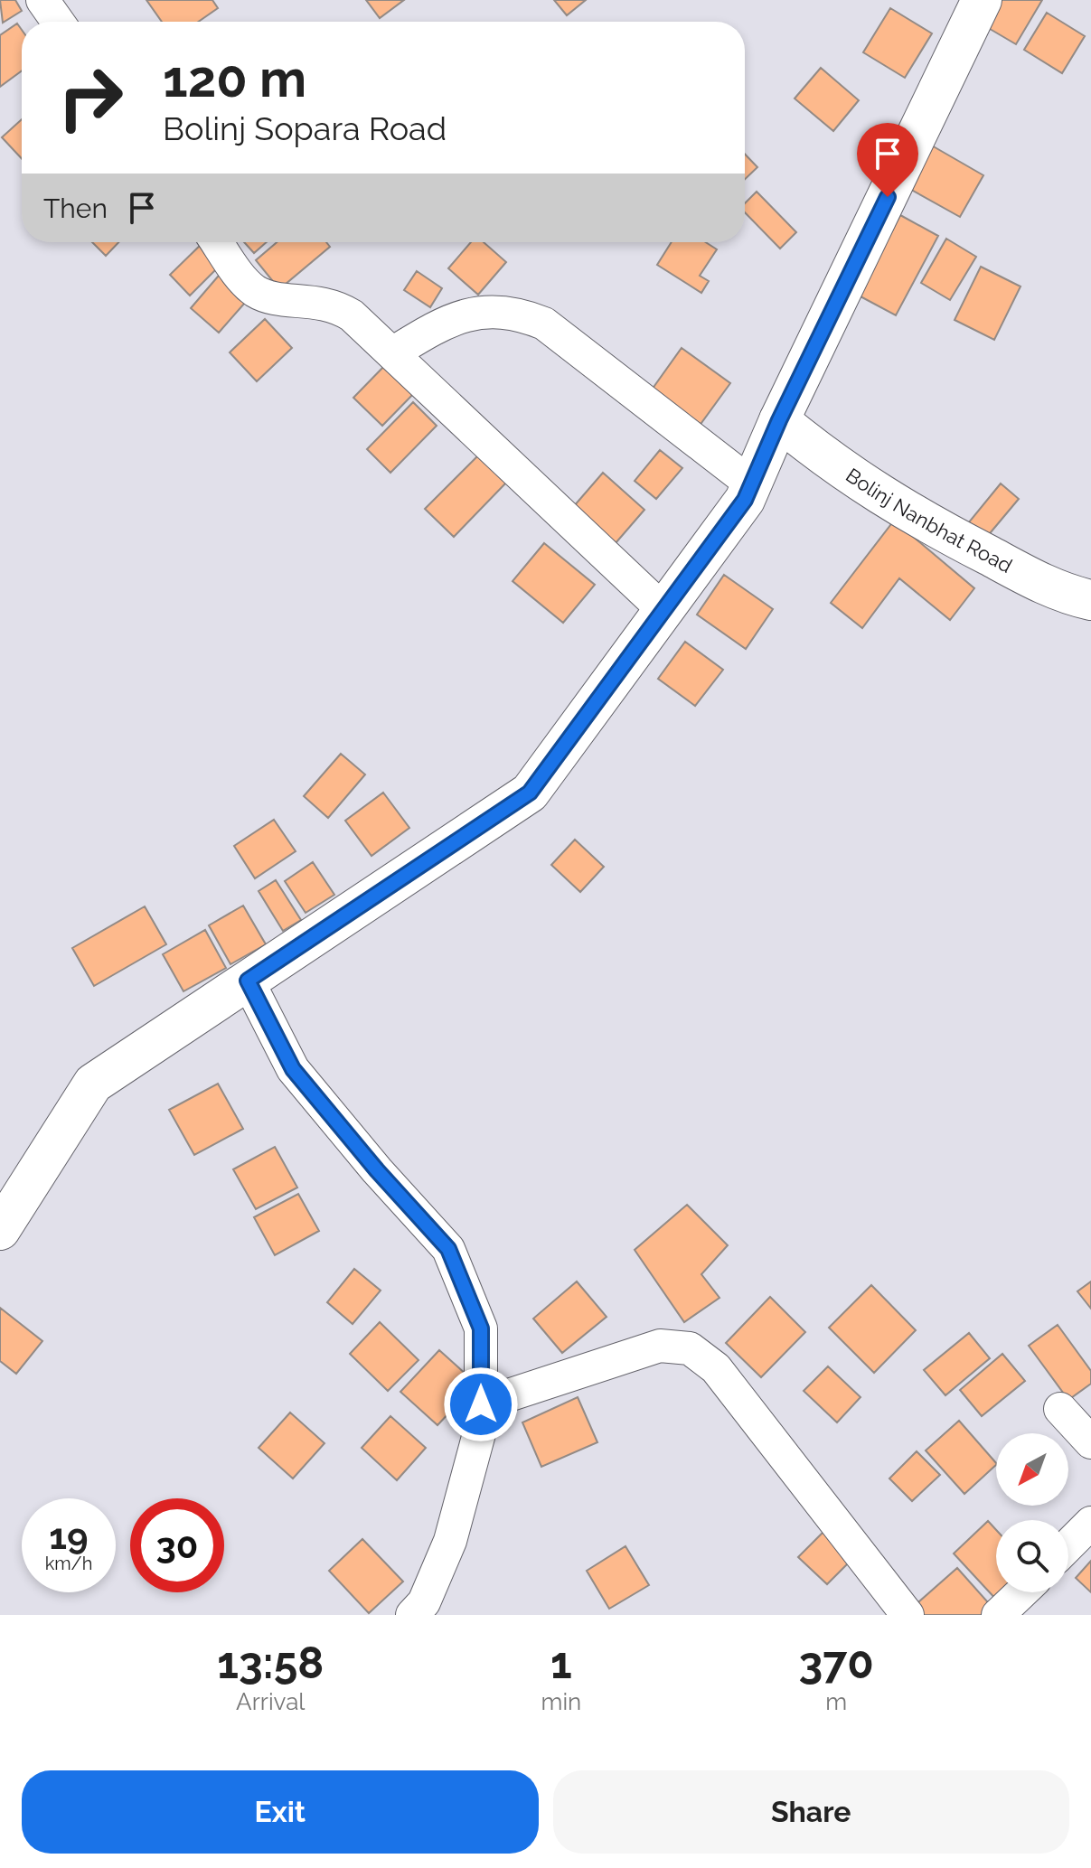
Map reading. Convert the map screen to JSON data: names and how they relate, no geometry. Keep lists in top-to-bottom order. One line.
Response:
{"streets":{"main road":["Bolinj Nanbhat Road"]},"north":"bottom left","page":{"turn":["120 m","Bolinj Sopara Road"],"then":"Then","speed":"19 km/h","limit":"30","eta":["13:58","Arrival","1","min","370","m"],"buttons":["Exit","Share"]}}
